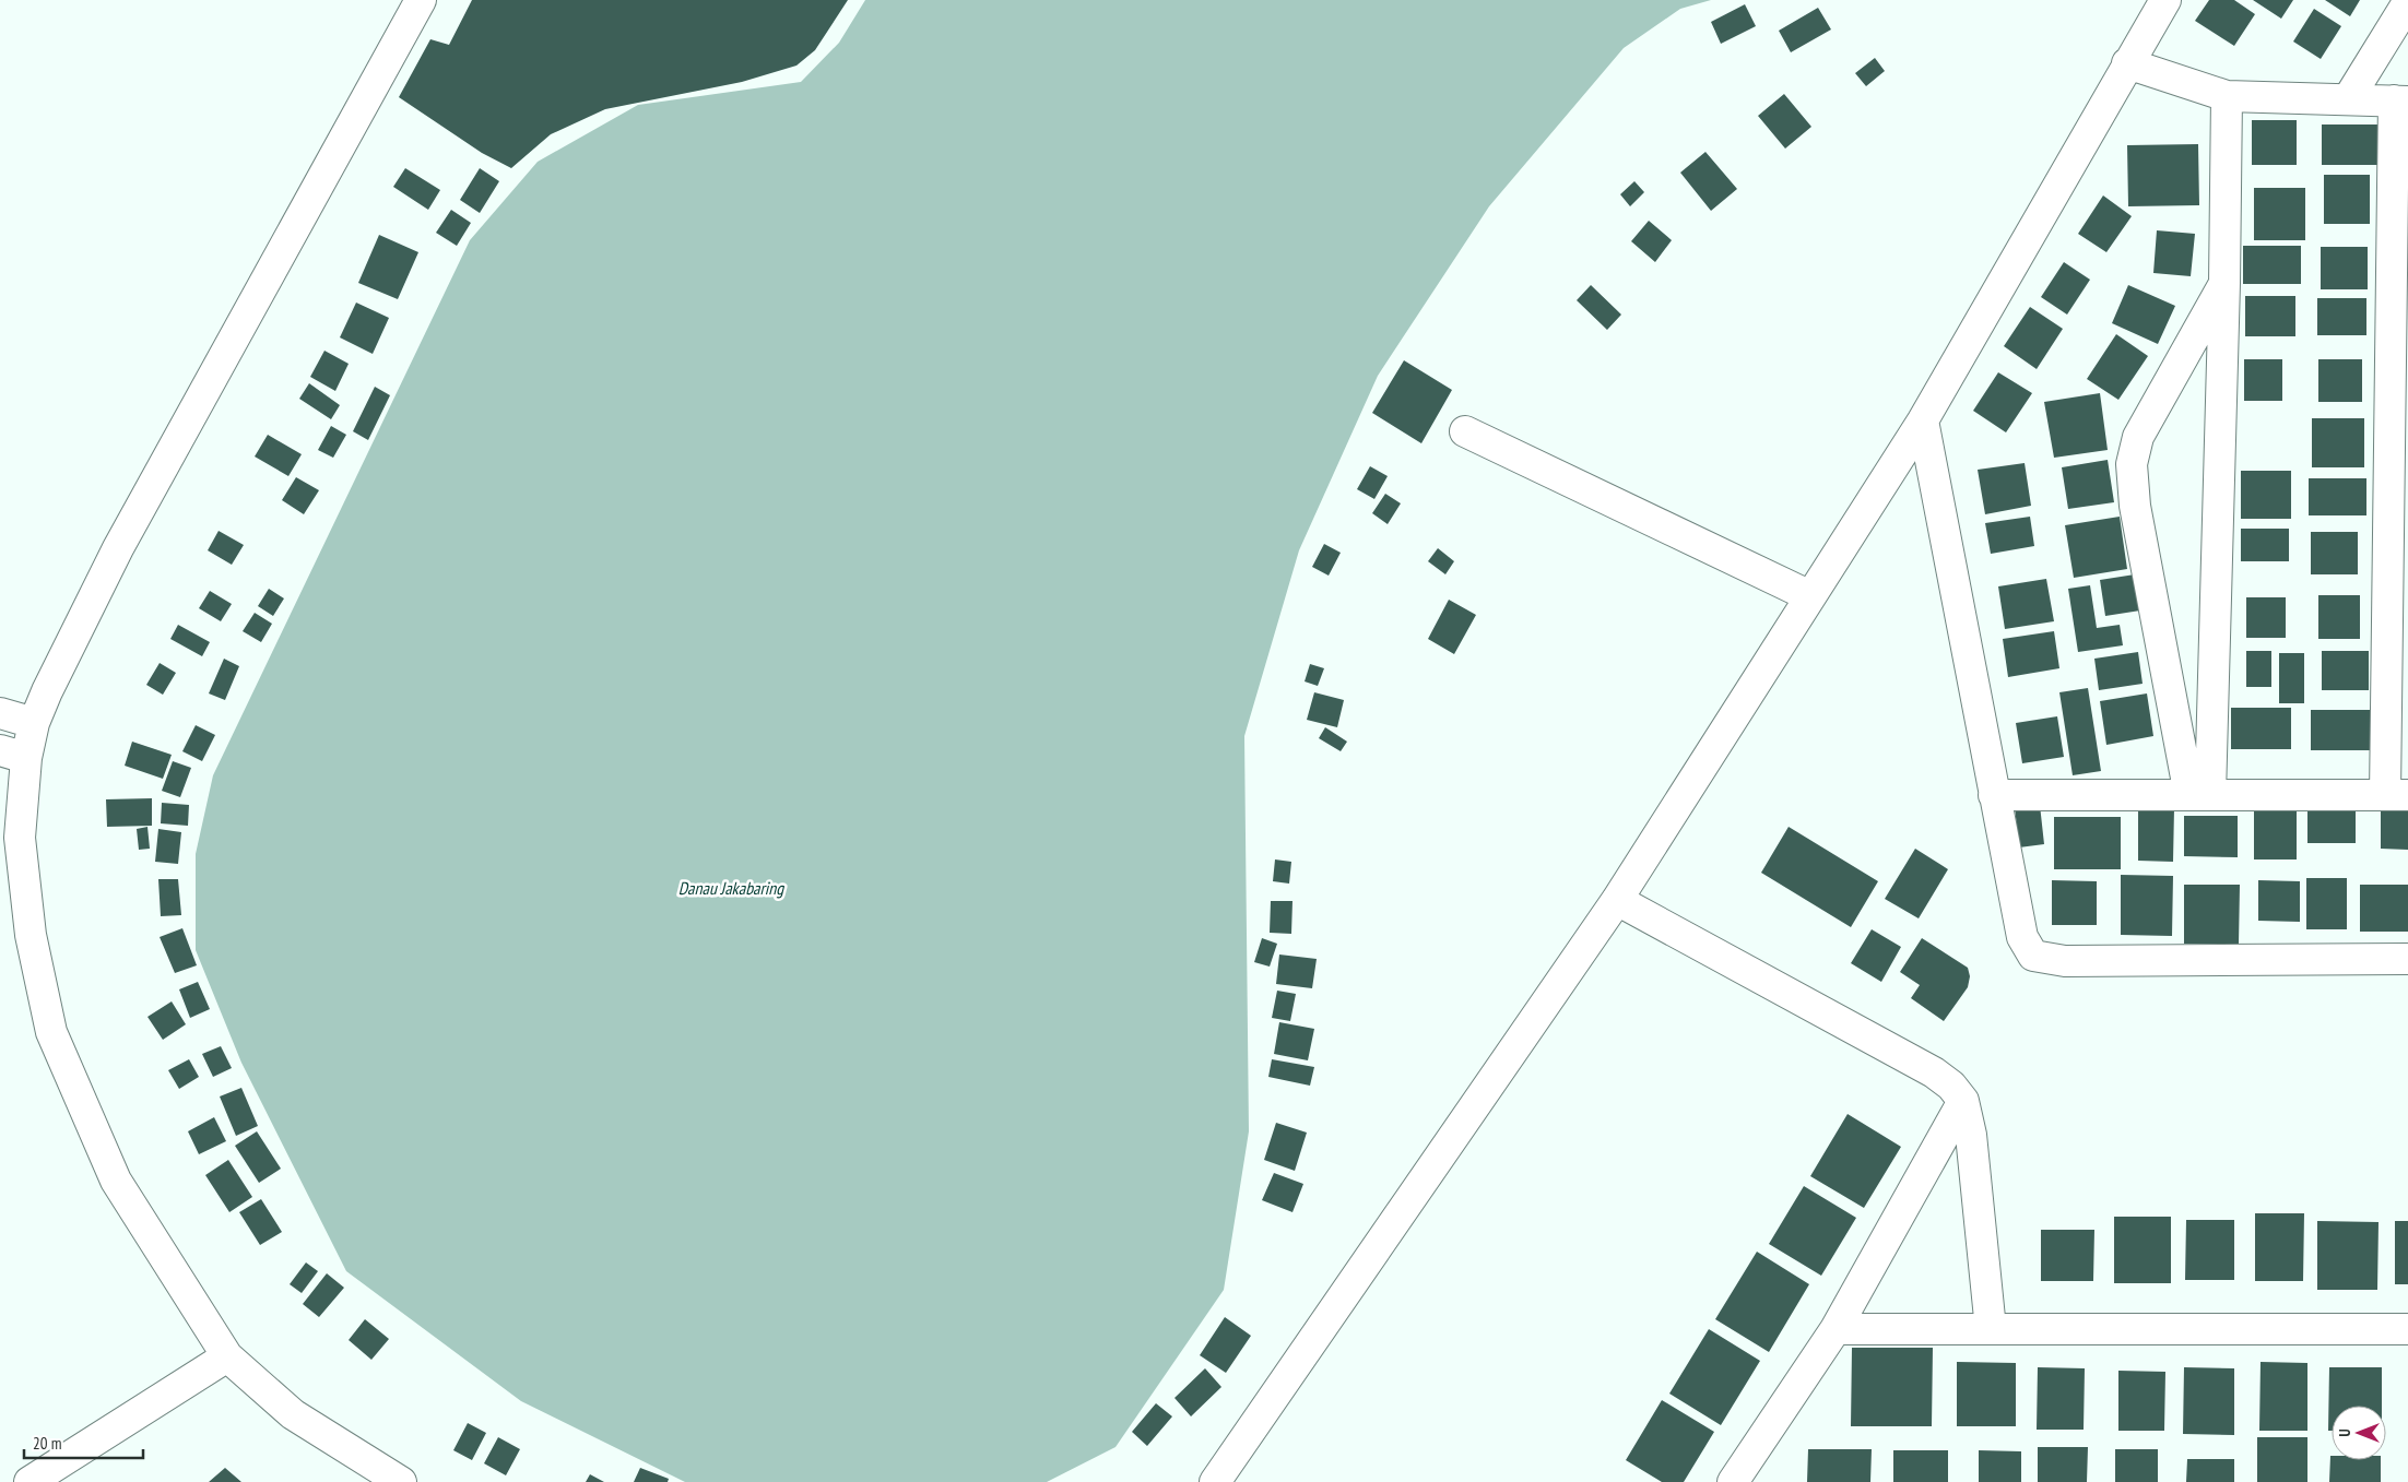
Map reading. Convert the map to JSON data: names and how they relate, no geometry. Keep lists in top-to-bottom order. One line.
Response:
{"water":["Danau Jakabaring"],"scale_bar":"20 m","north":"left"}
